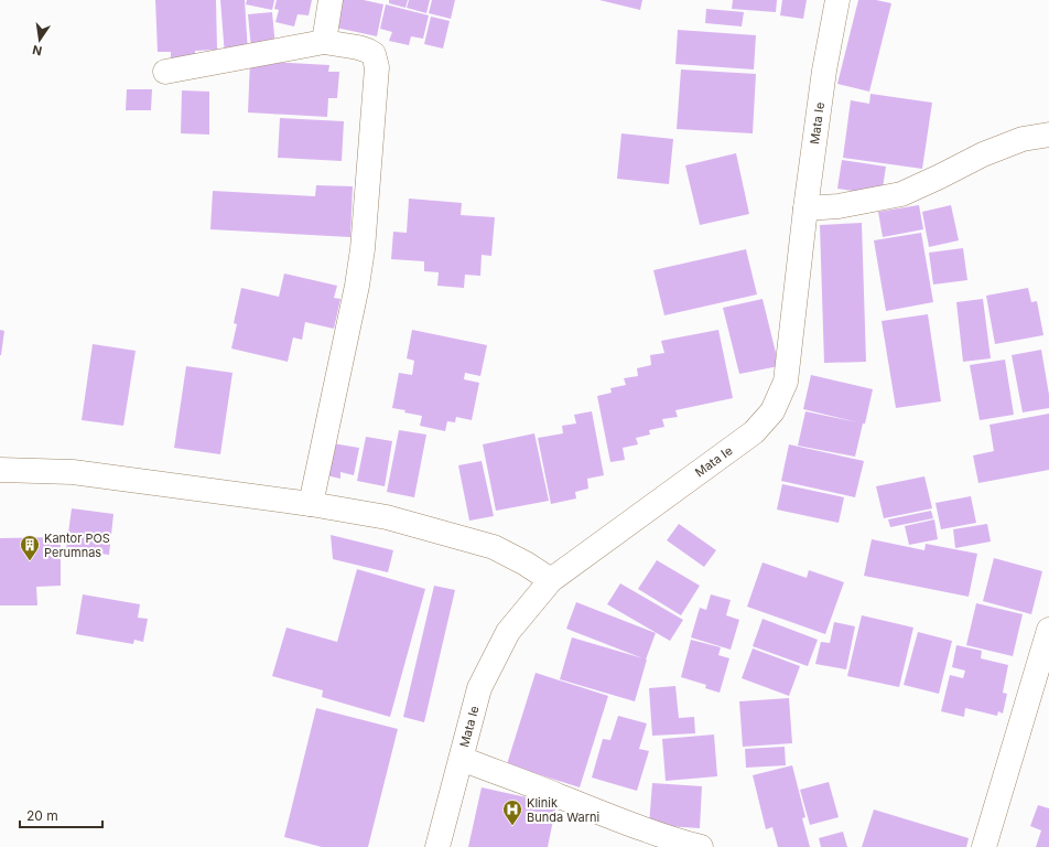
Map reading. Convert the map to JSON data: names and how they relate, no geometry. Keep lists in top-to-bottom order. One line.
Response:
{"streets":{"street":["Mata Ie"]},"places":{"building":["Kantor POS Perumnas"],"hospital":["Klinik Bunda Warni"]},"scale_bar":"20 m","north":"bottom"}
